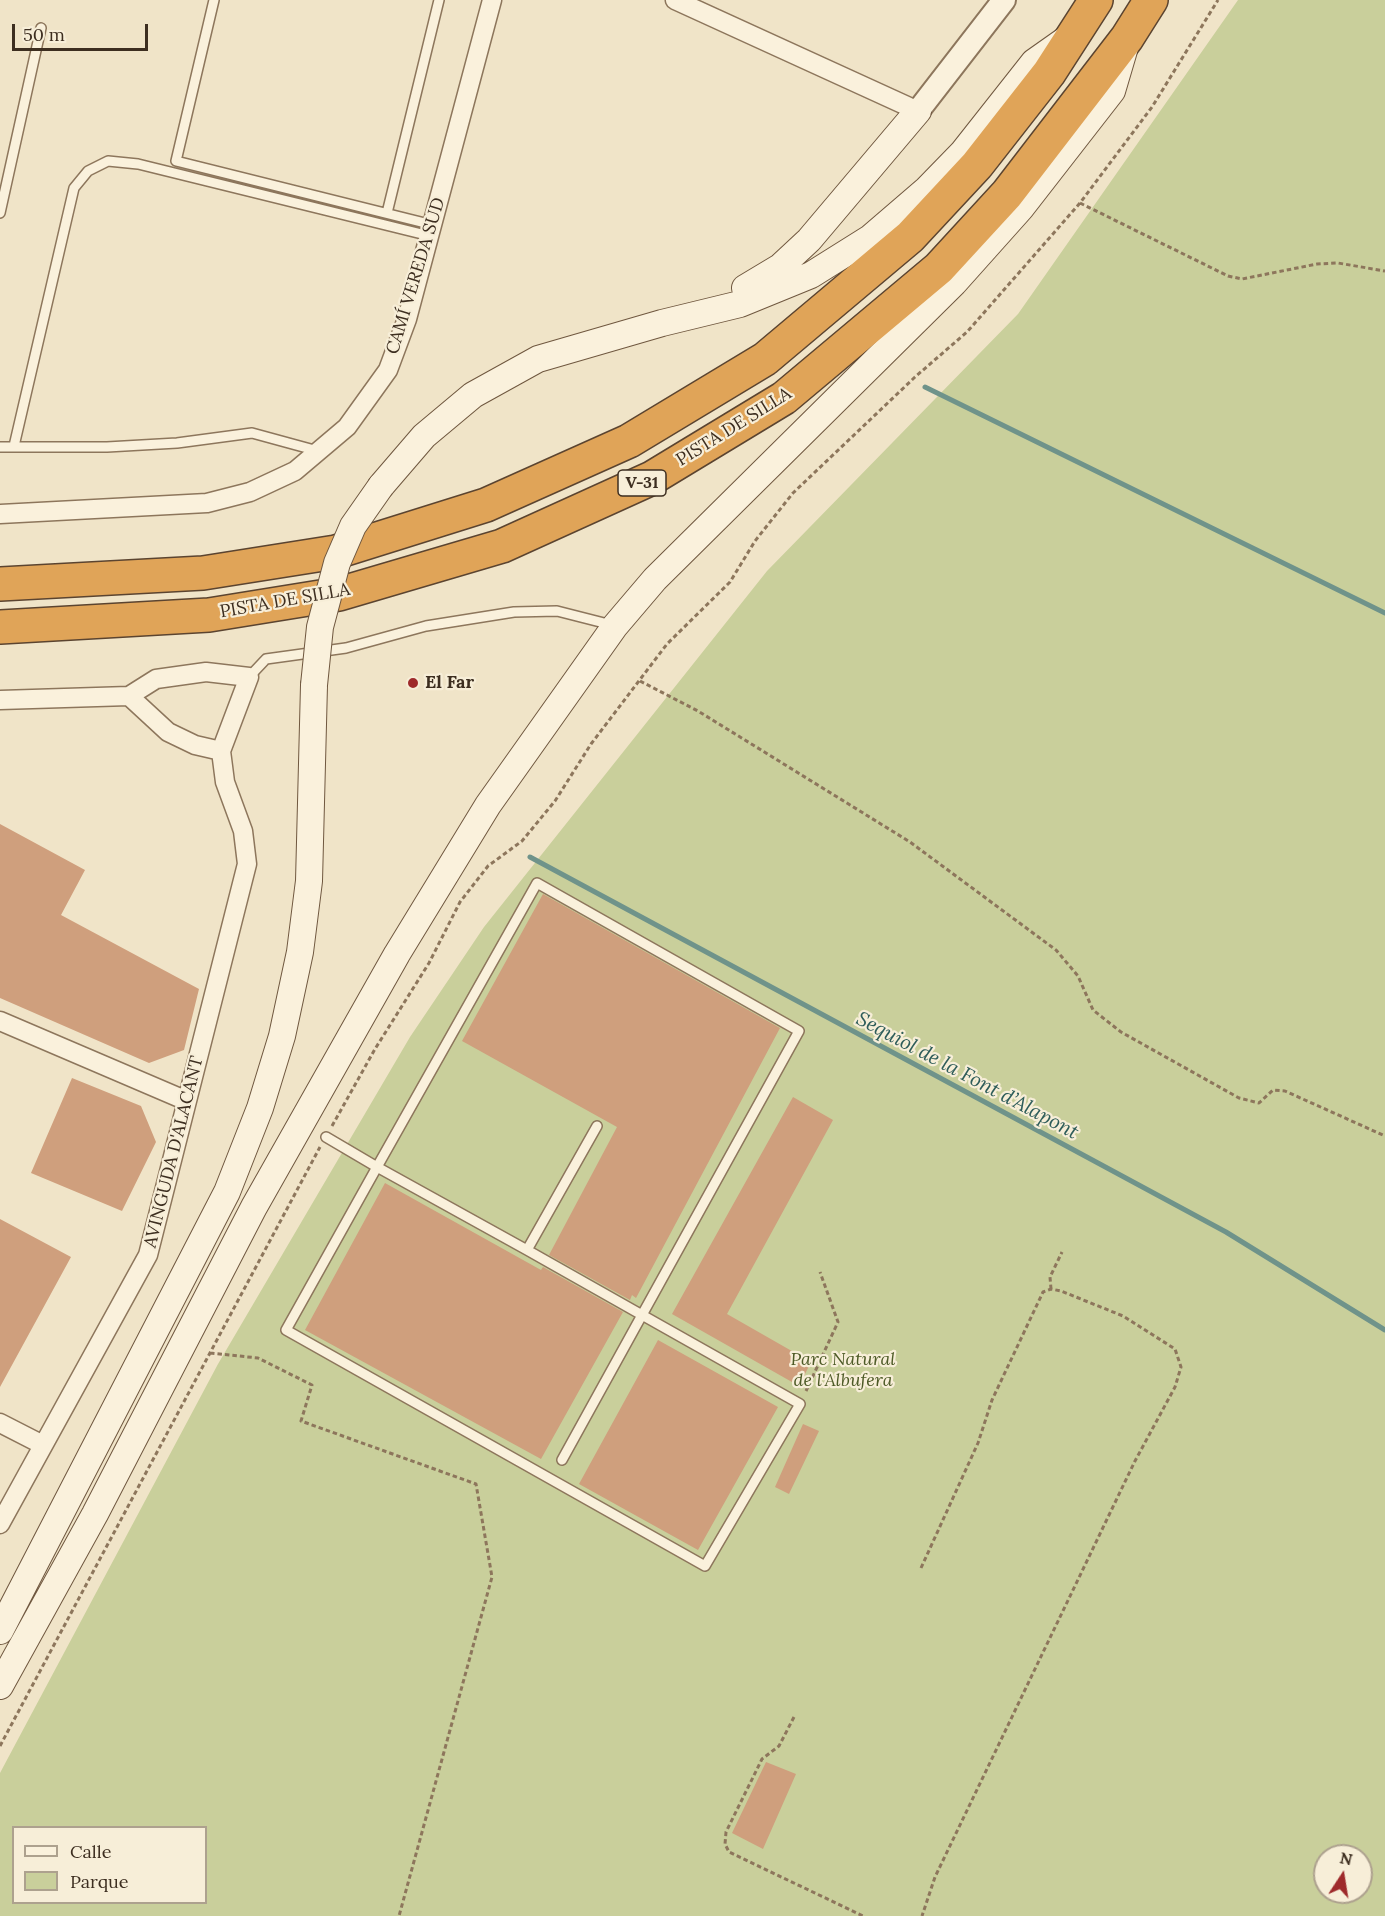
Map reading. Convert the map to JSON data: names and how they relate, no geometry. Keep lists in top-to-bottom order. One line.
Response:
{"streets":{"highway":["PISTA DE SILLA","V-31"],"street":["CAMÍ VEREDA SUD","AVINGUDA D'ALACANT"]},"crossings":[["PISTA DE SILLA","V-31"]],"water":["Sequiol de la Font d’Alapont"],"parks":["Parc Natural de l'Albufera"],"places":["El Far"],"legend":["Calle","Parque"],"scale_bar":"50 m","north":"top"}
